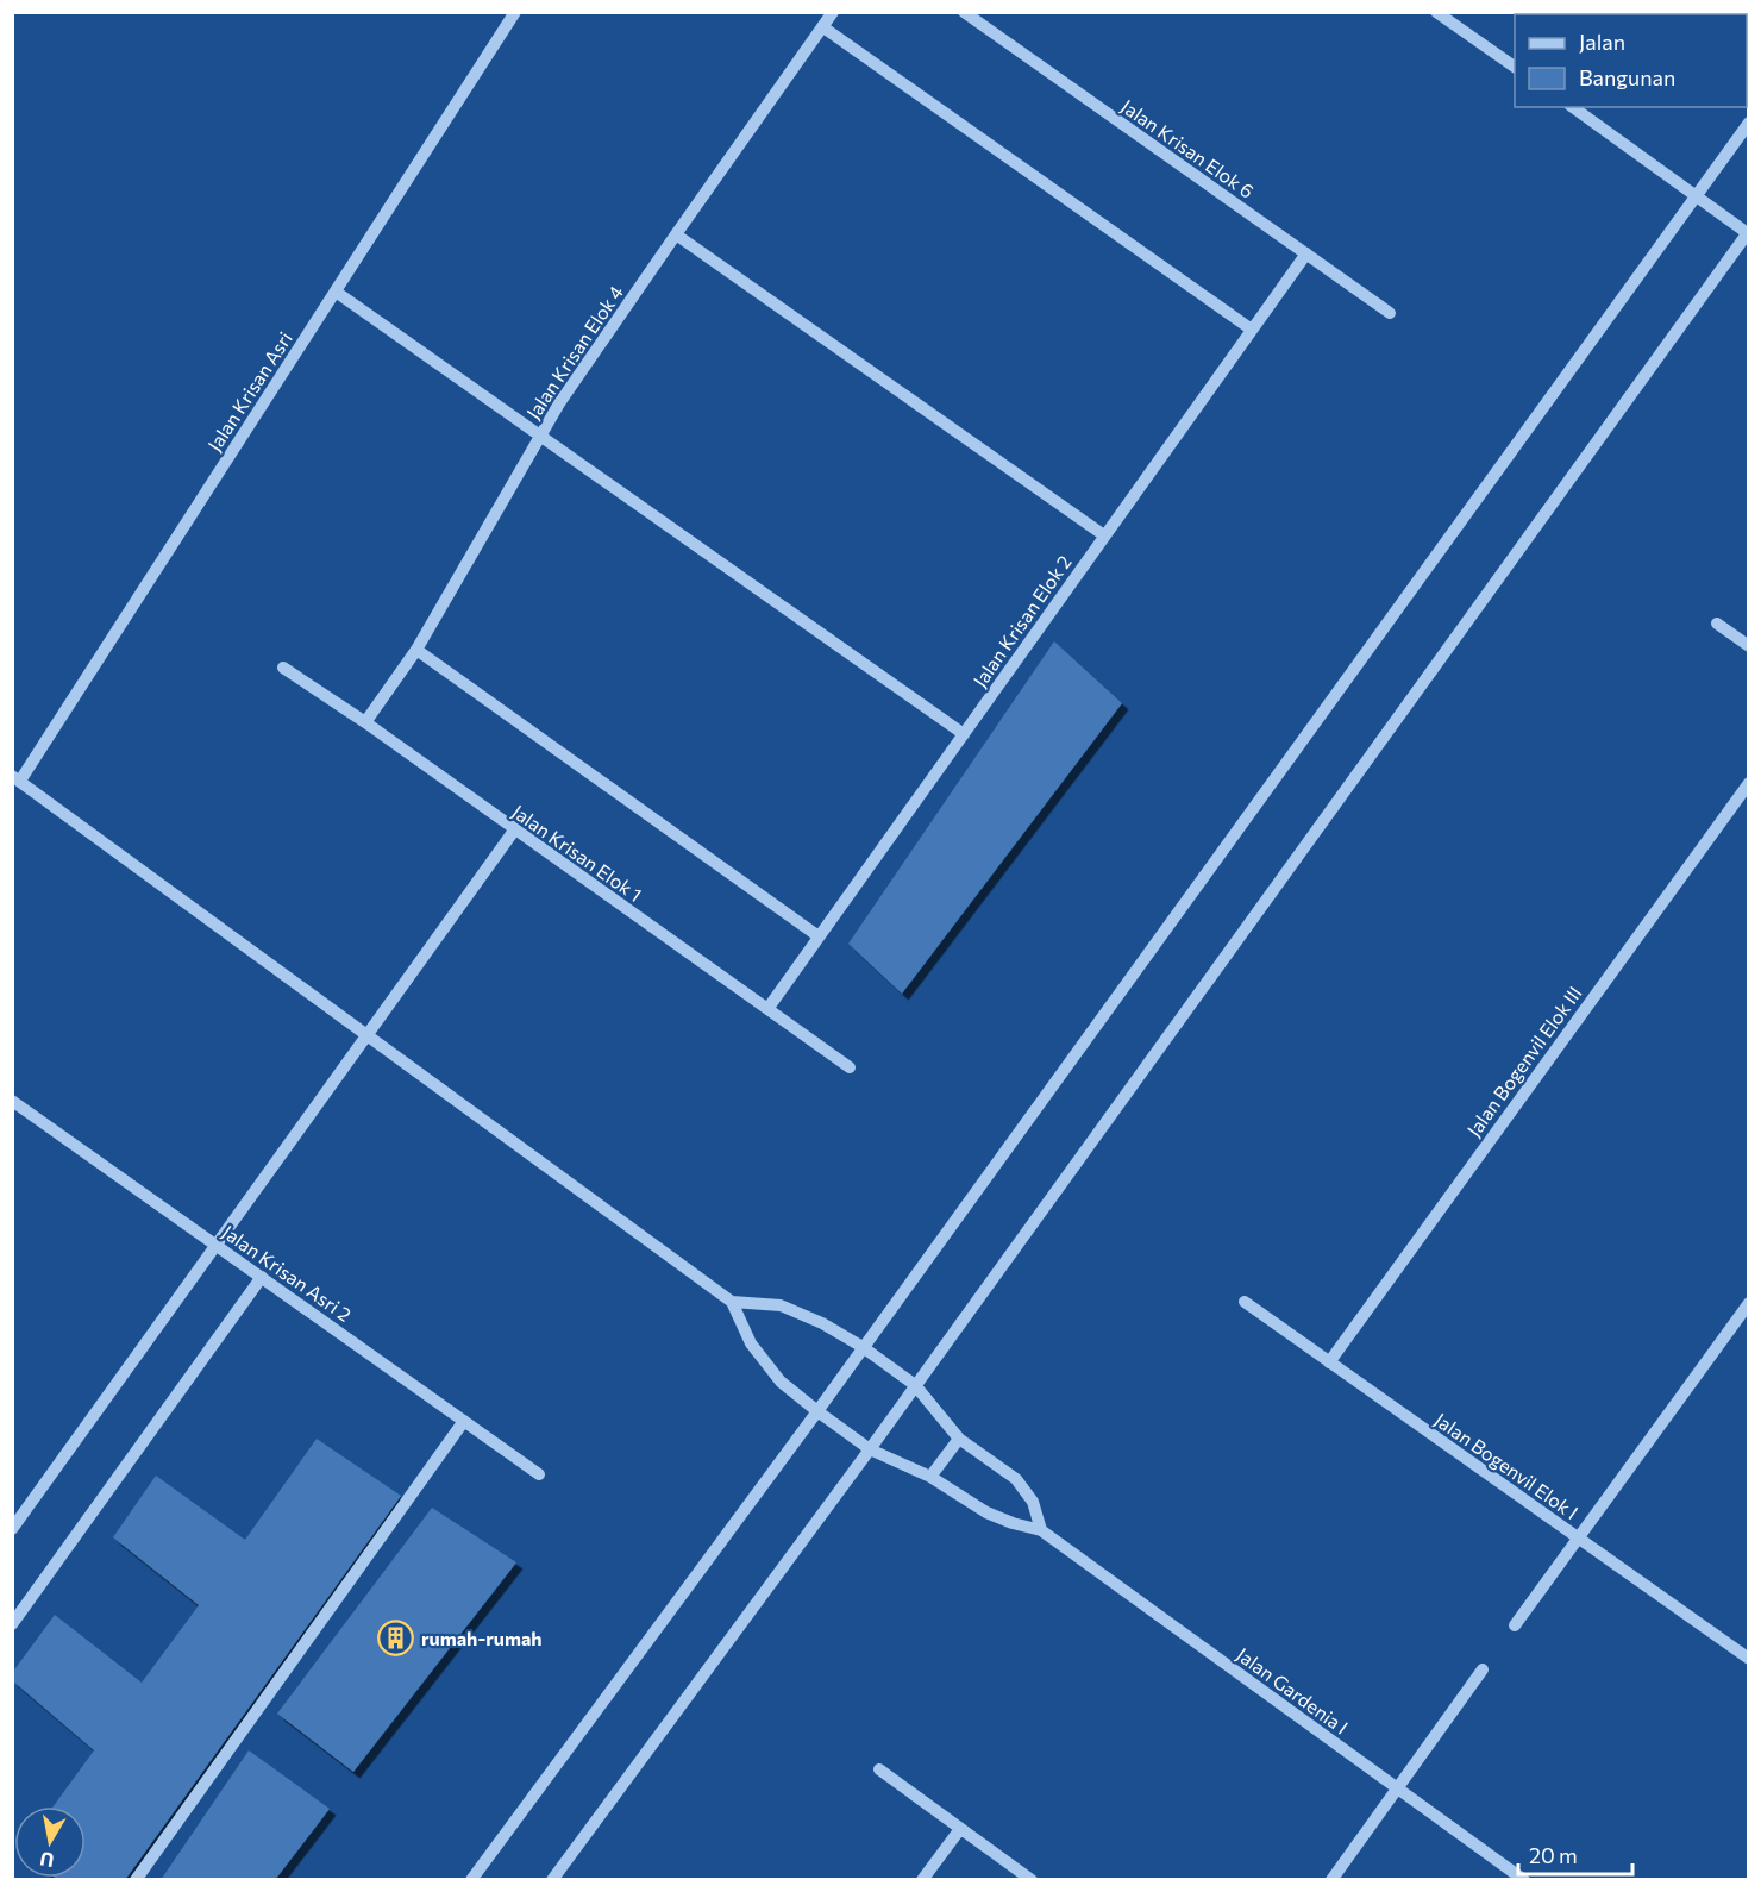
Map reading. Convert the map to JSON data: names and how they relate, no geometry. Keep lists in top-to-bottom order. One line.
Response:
{"streets":{"street":["Jalan Krisan Elok 6","Jalan Krisan Elok 4","Jalan Krisan Asri","Jalan Krisan Elok 2","Jalan Krisan Elok 1","Jalan Bogenvil Elok III","Jalan Krisan Asri 2","Jalan Bogenvil Elok I","Jalan Gardenia I"]},"crossings":[["Jalan Krisan Elok 6","Jalan Krisan Elok 2"],["Jalan Krisan Elok 4","Jalan Krisan Elok 1"],["Jalan Krisan Elok 2","Jalan Krisan Elok 1"],["Jalan Bogenvil Elok III","Jalan Bogenvil Elok I"]],"places":{"building":["rumah-rumah"]},"legend":["Jalan","Bangunan"],"scale_bar":"20 m","north":"bottom"}
